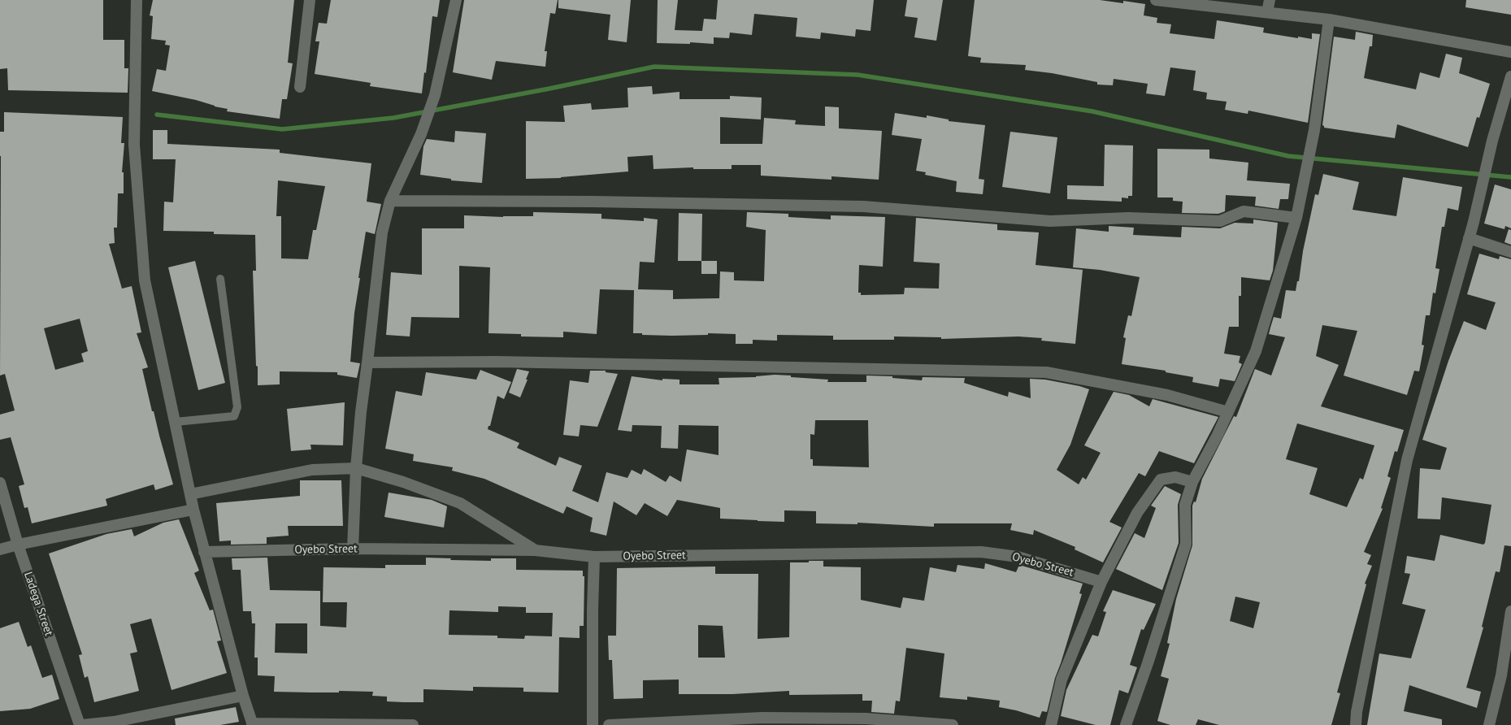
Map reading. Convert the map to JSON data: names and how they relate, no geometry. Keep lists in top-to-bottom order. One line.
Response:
{"streets":{"street":["Oyebo Street","Ladega Street"]}}
